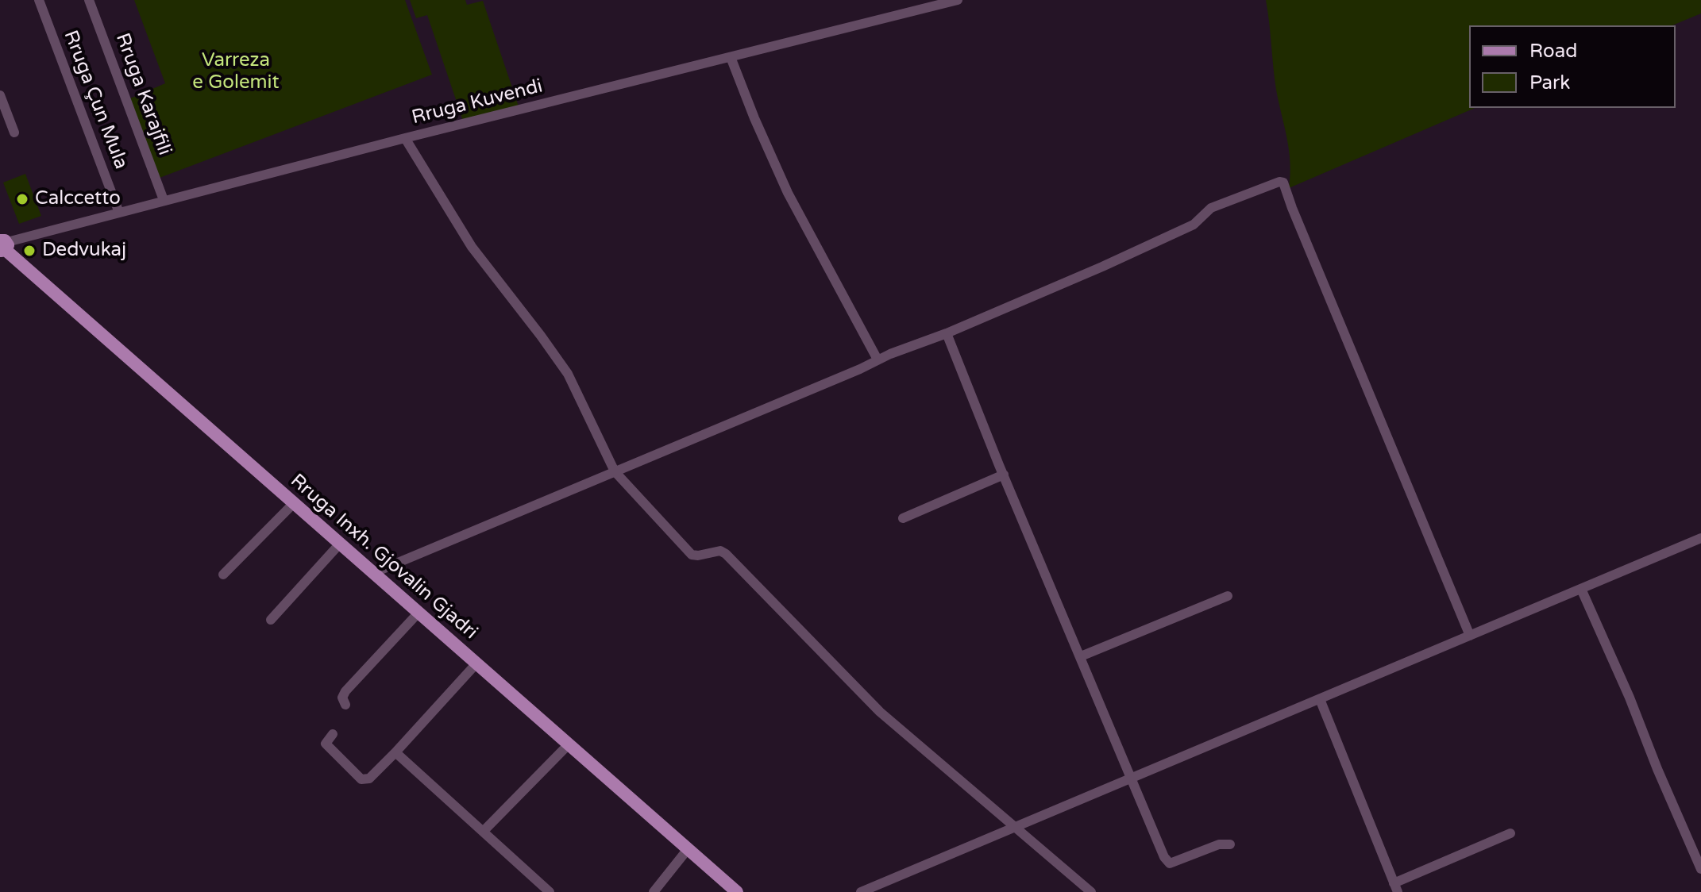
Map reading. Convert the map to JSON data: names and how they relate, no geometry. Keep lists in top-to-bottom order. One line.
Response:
{"streets":{"main road":["Rruga Inxh. Gjovalin Gjadri"],"street":["Rruga Karajfili","Rruga Çun Mula","Rruga Kuvendi"]},"crossings":[["Rruga Karajfili","Rruga Kuvendi"],["Rruga Çun Mula","Rruga Kuvendi"],["Rruga Kuvendi","Rruga Inxh. Gjovalin Gjadri"]],"parks":["Varreza e Golemit"],"places":["Calccetto","Dedvukaj"],"legend":["Road","Park"]}
